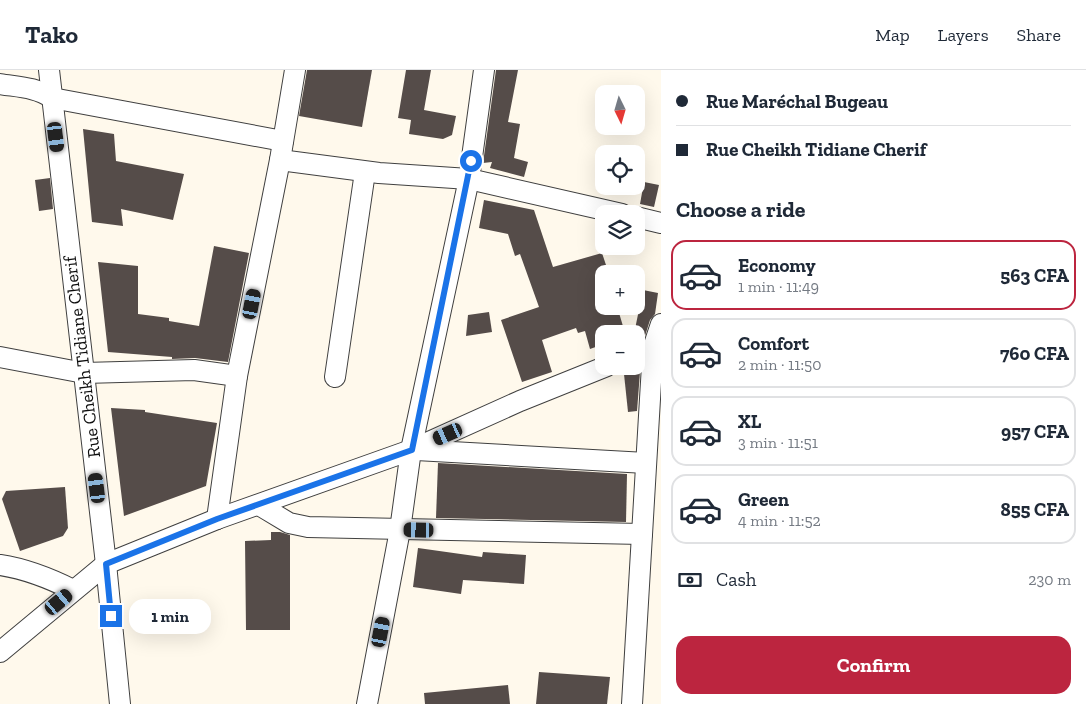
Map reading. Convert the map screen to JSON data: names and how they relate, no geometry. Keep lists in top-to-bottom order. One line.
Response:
{"streets":{"street":["Rue Cheikh Tidiane Cherif"]},"north":"bottom","page":{"header":"Tako","nav":["Map","Layers","Share"],"banner":["Rue Maréchal Bugeau","Rue Cheikh Tidiane Cherif"],"map_buttons":["+","−"],"heading":"Choose a ride","list":[{"name":"Economy","note":"1 min · 11:49","value":"563 CFA"},{"name":"Comfort","note":"2 min · 11:50","value":"760 CFA"},{"name":"XL","note":"3 min · 11:51","value":"957 CFA"},{"name":"Green","note":"4 min · 11:52","value":"855 CFA"}],"pay":["Cash","230 m"],"bubble":"1 min","buttons":"Confirm"}}
